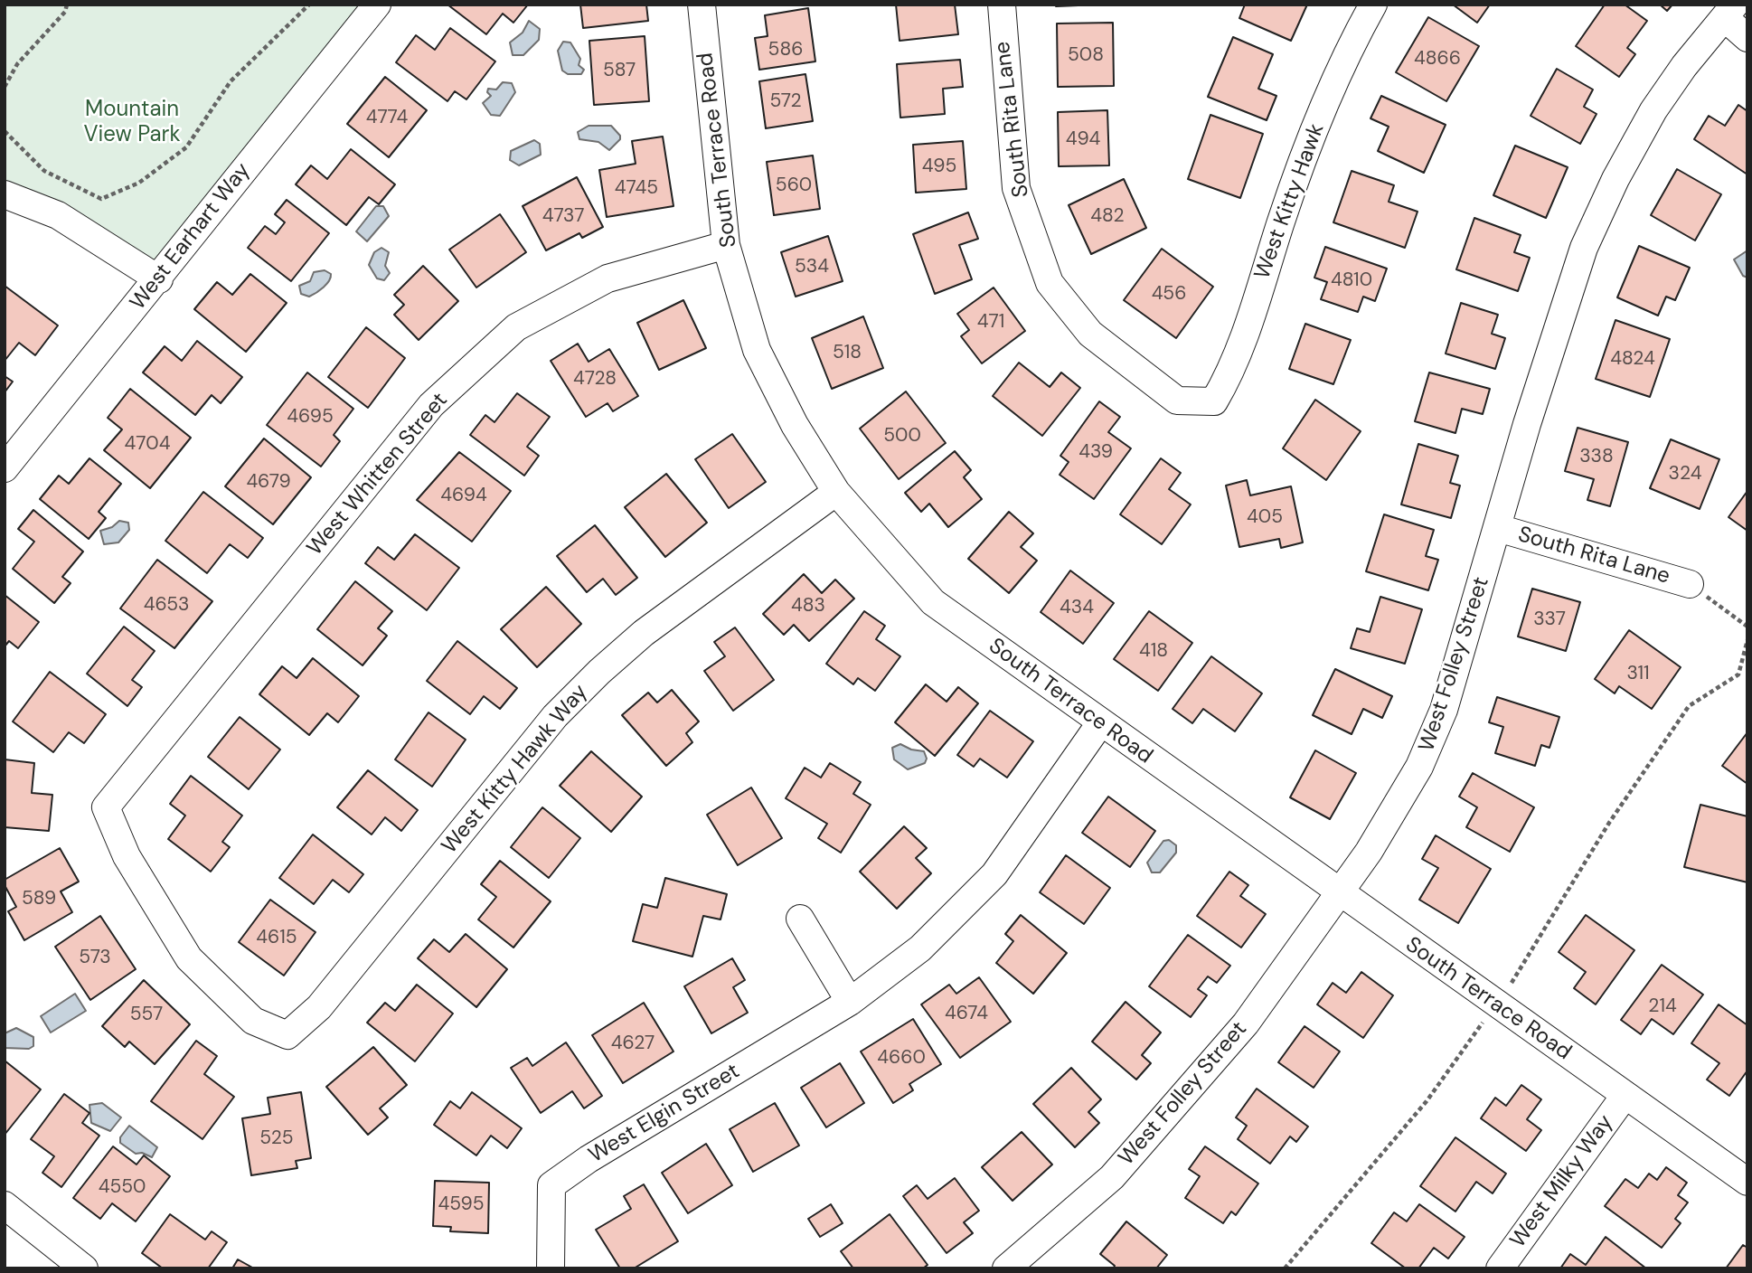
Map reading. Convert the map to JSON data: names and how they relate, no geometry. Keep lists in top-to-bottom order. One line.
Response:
{"streets":{"street":["South Rita Lane","South Terrace Road","West Kitty Hawk","West Earhart Way","West Whitten Street","West Folley Street","West Kitty Hawk Way","West Elgin Street","West Milky Way"]},"crossings":[["South Rita Lane","West Kitty Hawk"],["South Rita Lane","West Folley Street"],["South Terrace Road","West Whitten Street"],["South Terrace Road","West Folley Street"],["South Terrace Road","West Kitty Hawk Way"],["South Terrace Road","West Elgin Street"],["South Terrace Road","West Milky Way"],["West Whitten Street","West Kitty Hawk Way"]],"parks":["Mountain View Park"],"house_numbers":["586","508","4866","587","572","4774","494","495","560","4745","4737","482","534","4810","456","471","518","4824","4728","4695","500","4704","439","338","324","4679","4694","405","4653","483","434","337","418","311","589","4615","573","214","4674","557","4627","4660","525","4550","4595"]}
